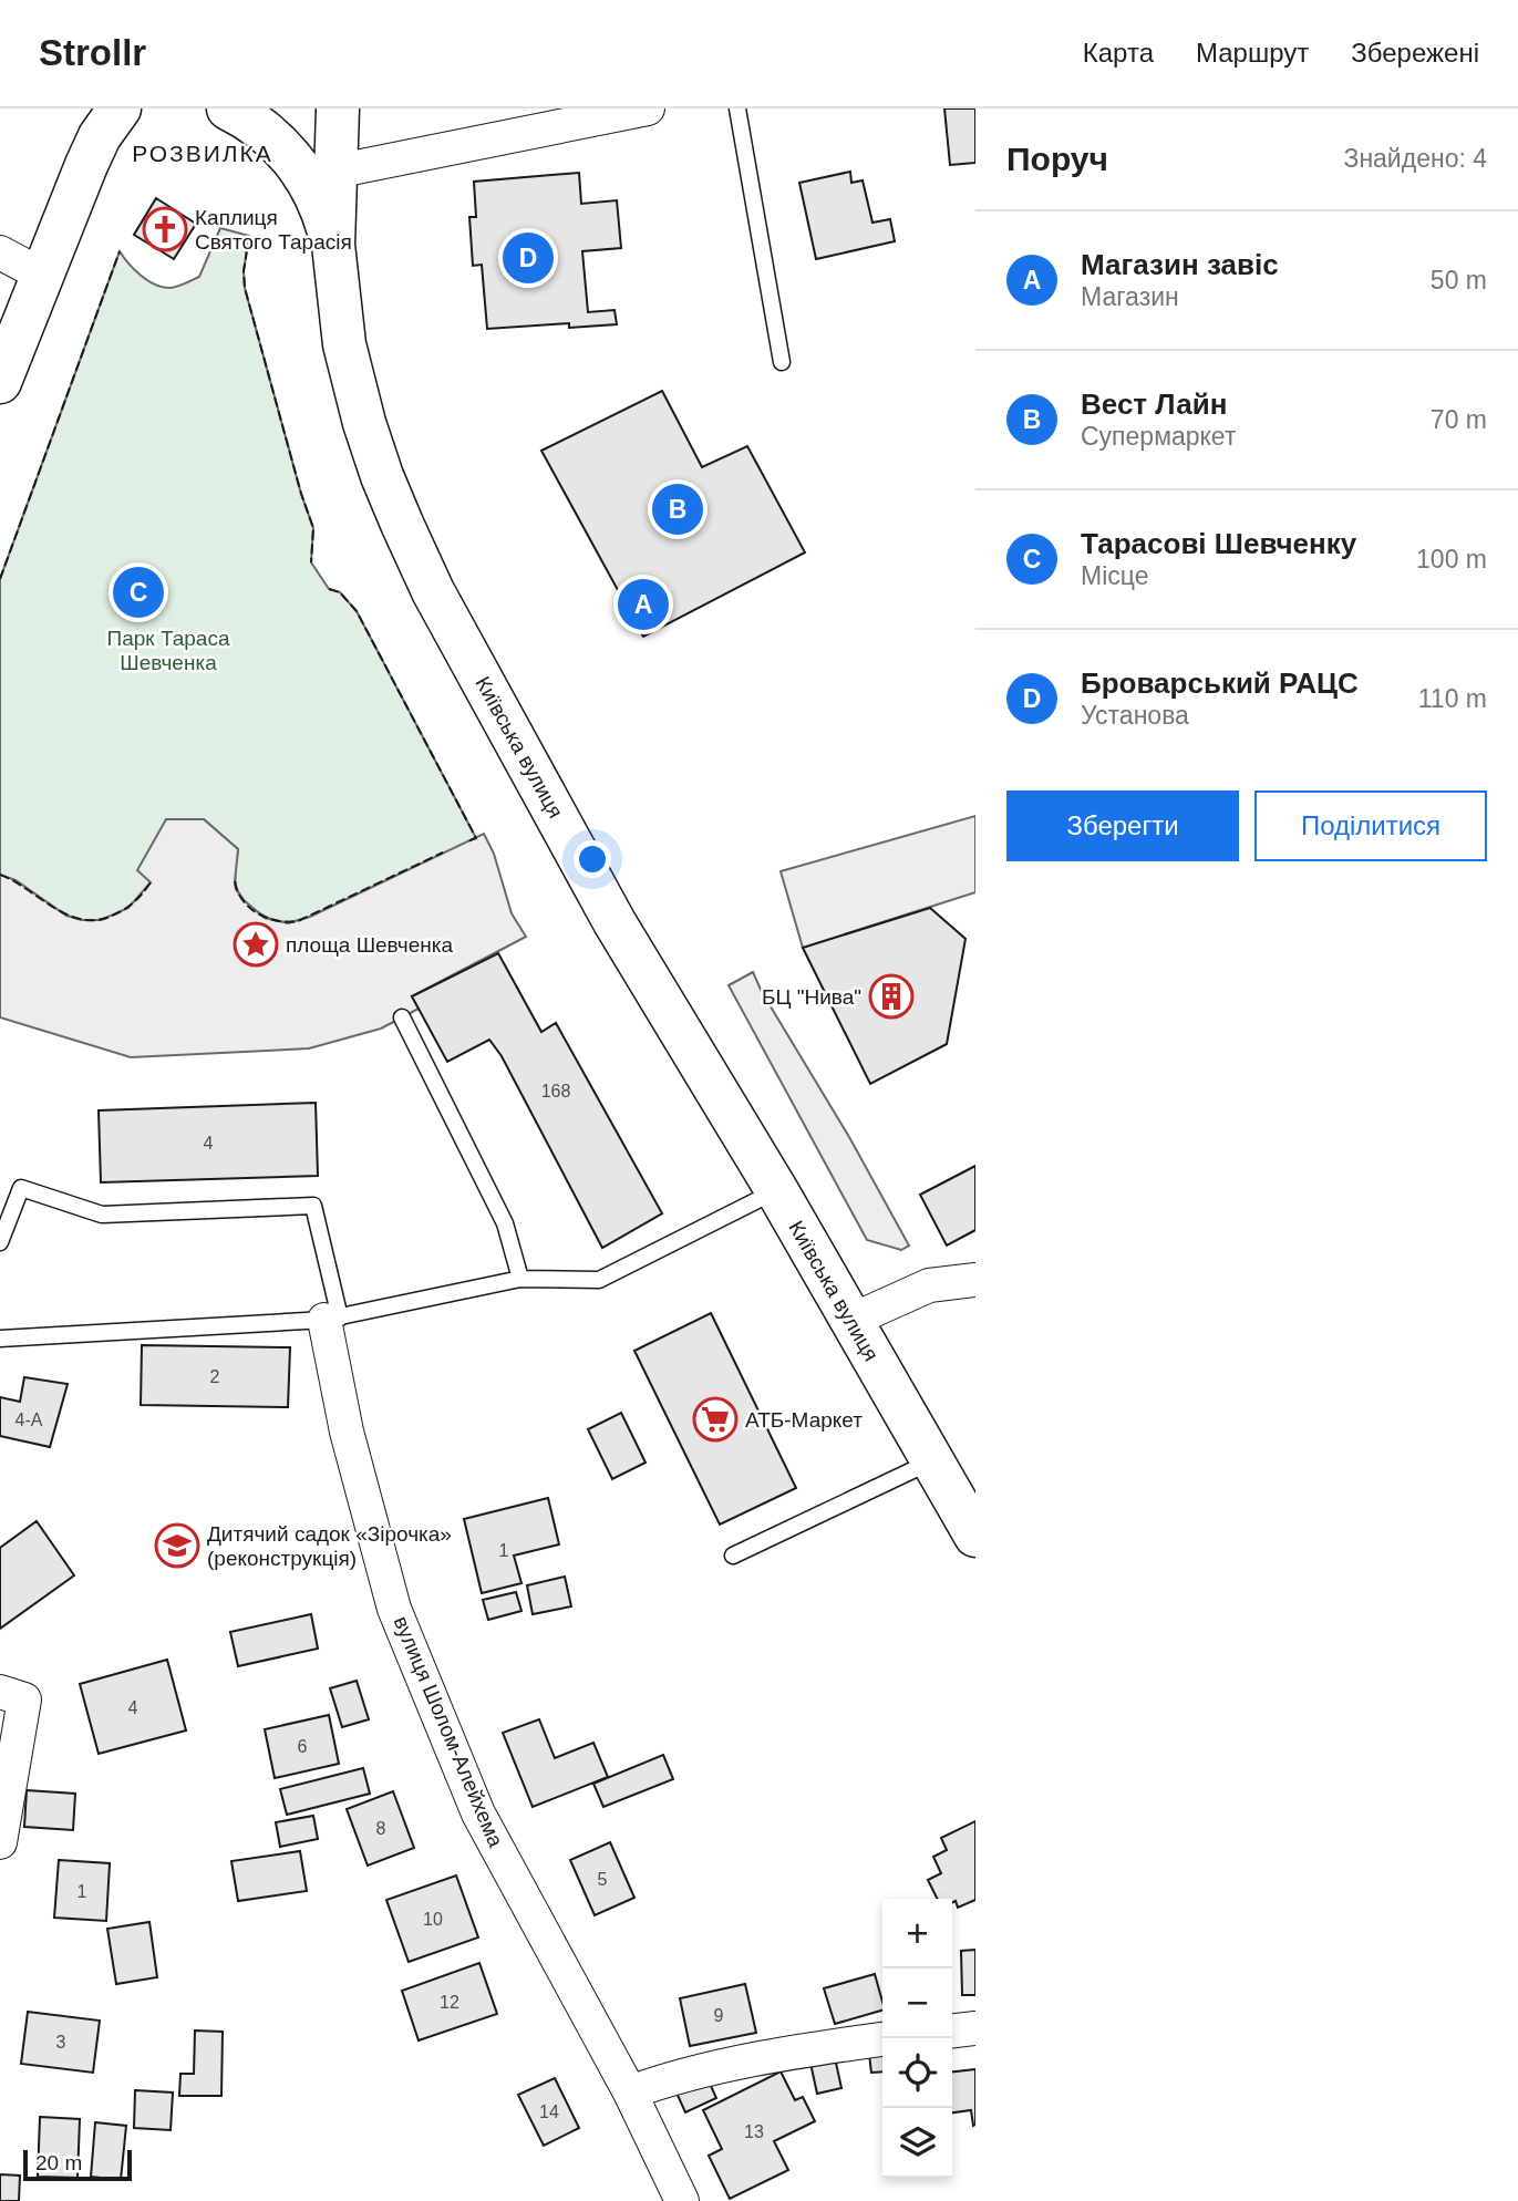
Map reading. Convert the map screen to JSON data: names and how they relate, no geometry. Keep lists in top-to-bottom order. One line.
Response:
{"streets":{"main road":["Київська вулиця"],"street":["вулиця Шолом-Алейхема"]},"districts":["РОЗВИЛКА"],"parks":["Парк Тараса Шевченка"],"places":{"church":["Каплиця Святого Тарасія"],"place":["площа Шевченка"],"building":["БЦ \"Нива\""],"supermarket":["АТБ-Маркет"],"school or university":["Дитячий садок «Зірочка» (реконструкція)"]},"house_numbers":["168","4","2","4-А","1","4","6","8","5","1","10","12","9","3","14","13"],"scale_bar":"20 m","page":{"header":"Strollr","nav":["Карта","Маршрут","Збережені"],"heading":["Поруч","Знайдено: 4"],"list":[{"mark":"A","name":"Магазин завіс","note":"Магазин","value":"50 m"},{"mark":"B","name":"Вест Лайн","note":"Супермаркет","value":"70 m"},{"mark":"C","name":"Тарасові Шевченку","note":"Місце","value":"100 m"},{"mark":"D","name":"Броварський РАЦС","note":"Установа","value":"110 m"}],"pins":["D","B","C","A"],"buttons":["Зберегти","Поділитися"],"map_buttons":["+","−"],"scale":"20 m"}}
